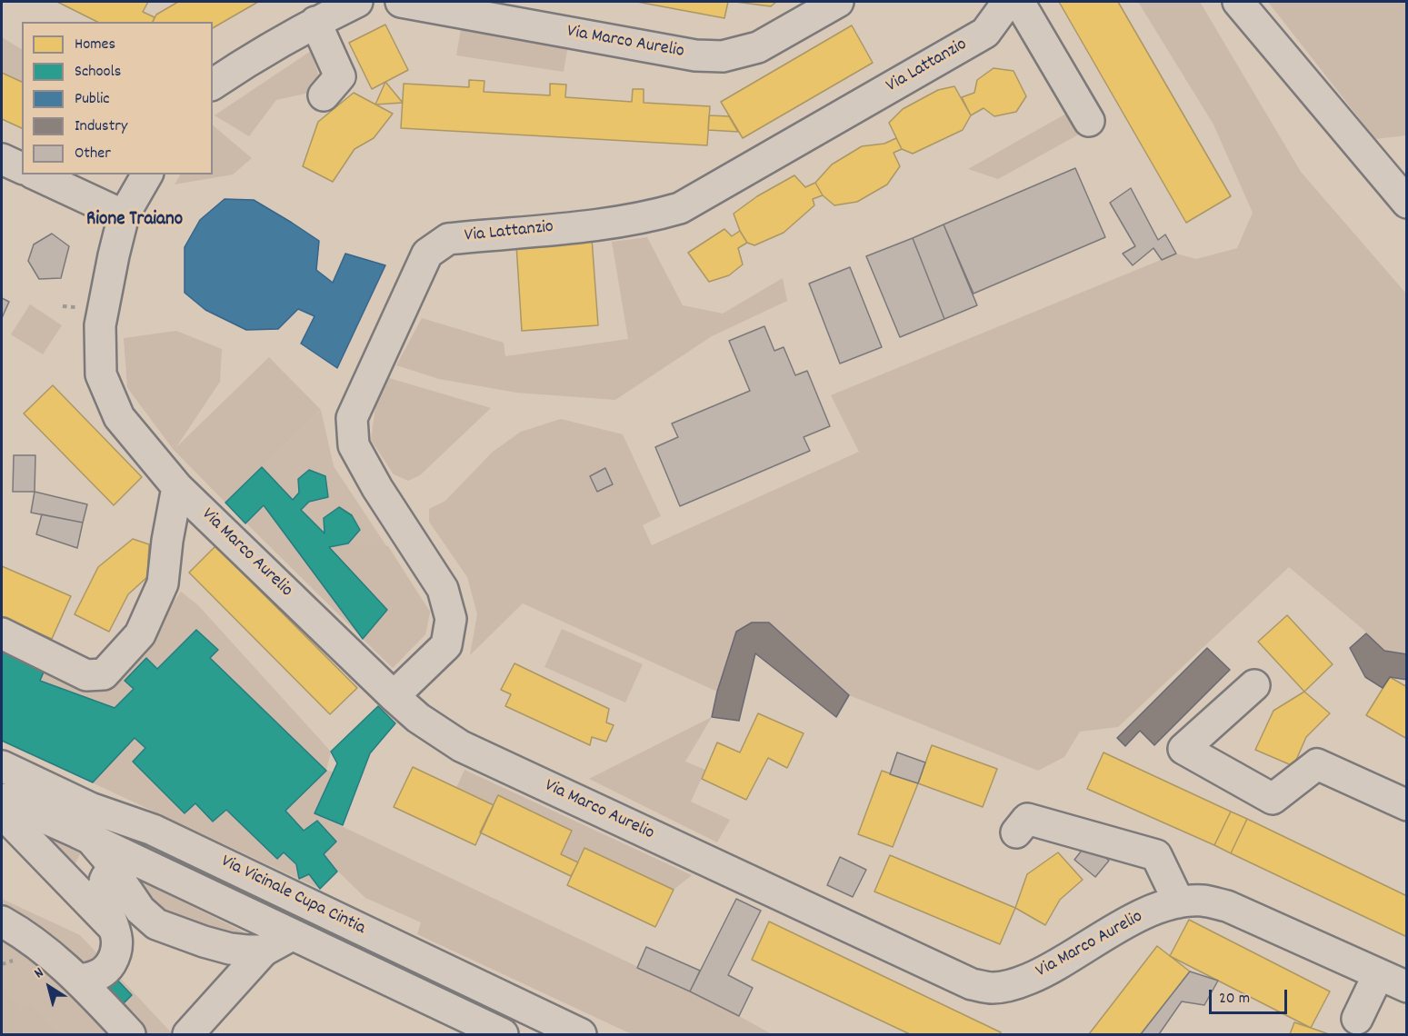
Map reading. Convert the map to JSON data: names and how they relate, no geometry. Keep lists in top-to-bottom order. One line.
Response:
{"streets":{"street":["Via Marco Aurelio","Via Lattanzio","Via Vicinale Cupa Cintia"]},"crossings":[["Via Marco Aurelio","Via Lattanzio"]],"districts":["Rione Traiano"],"legend":["Homes","Schools","Public","Industry","Other"],"scale_bar":"20 m","north":"top left"}
